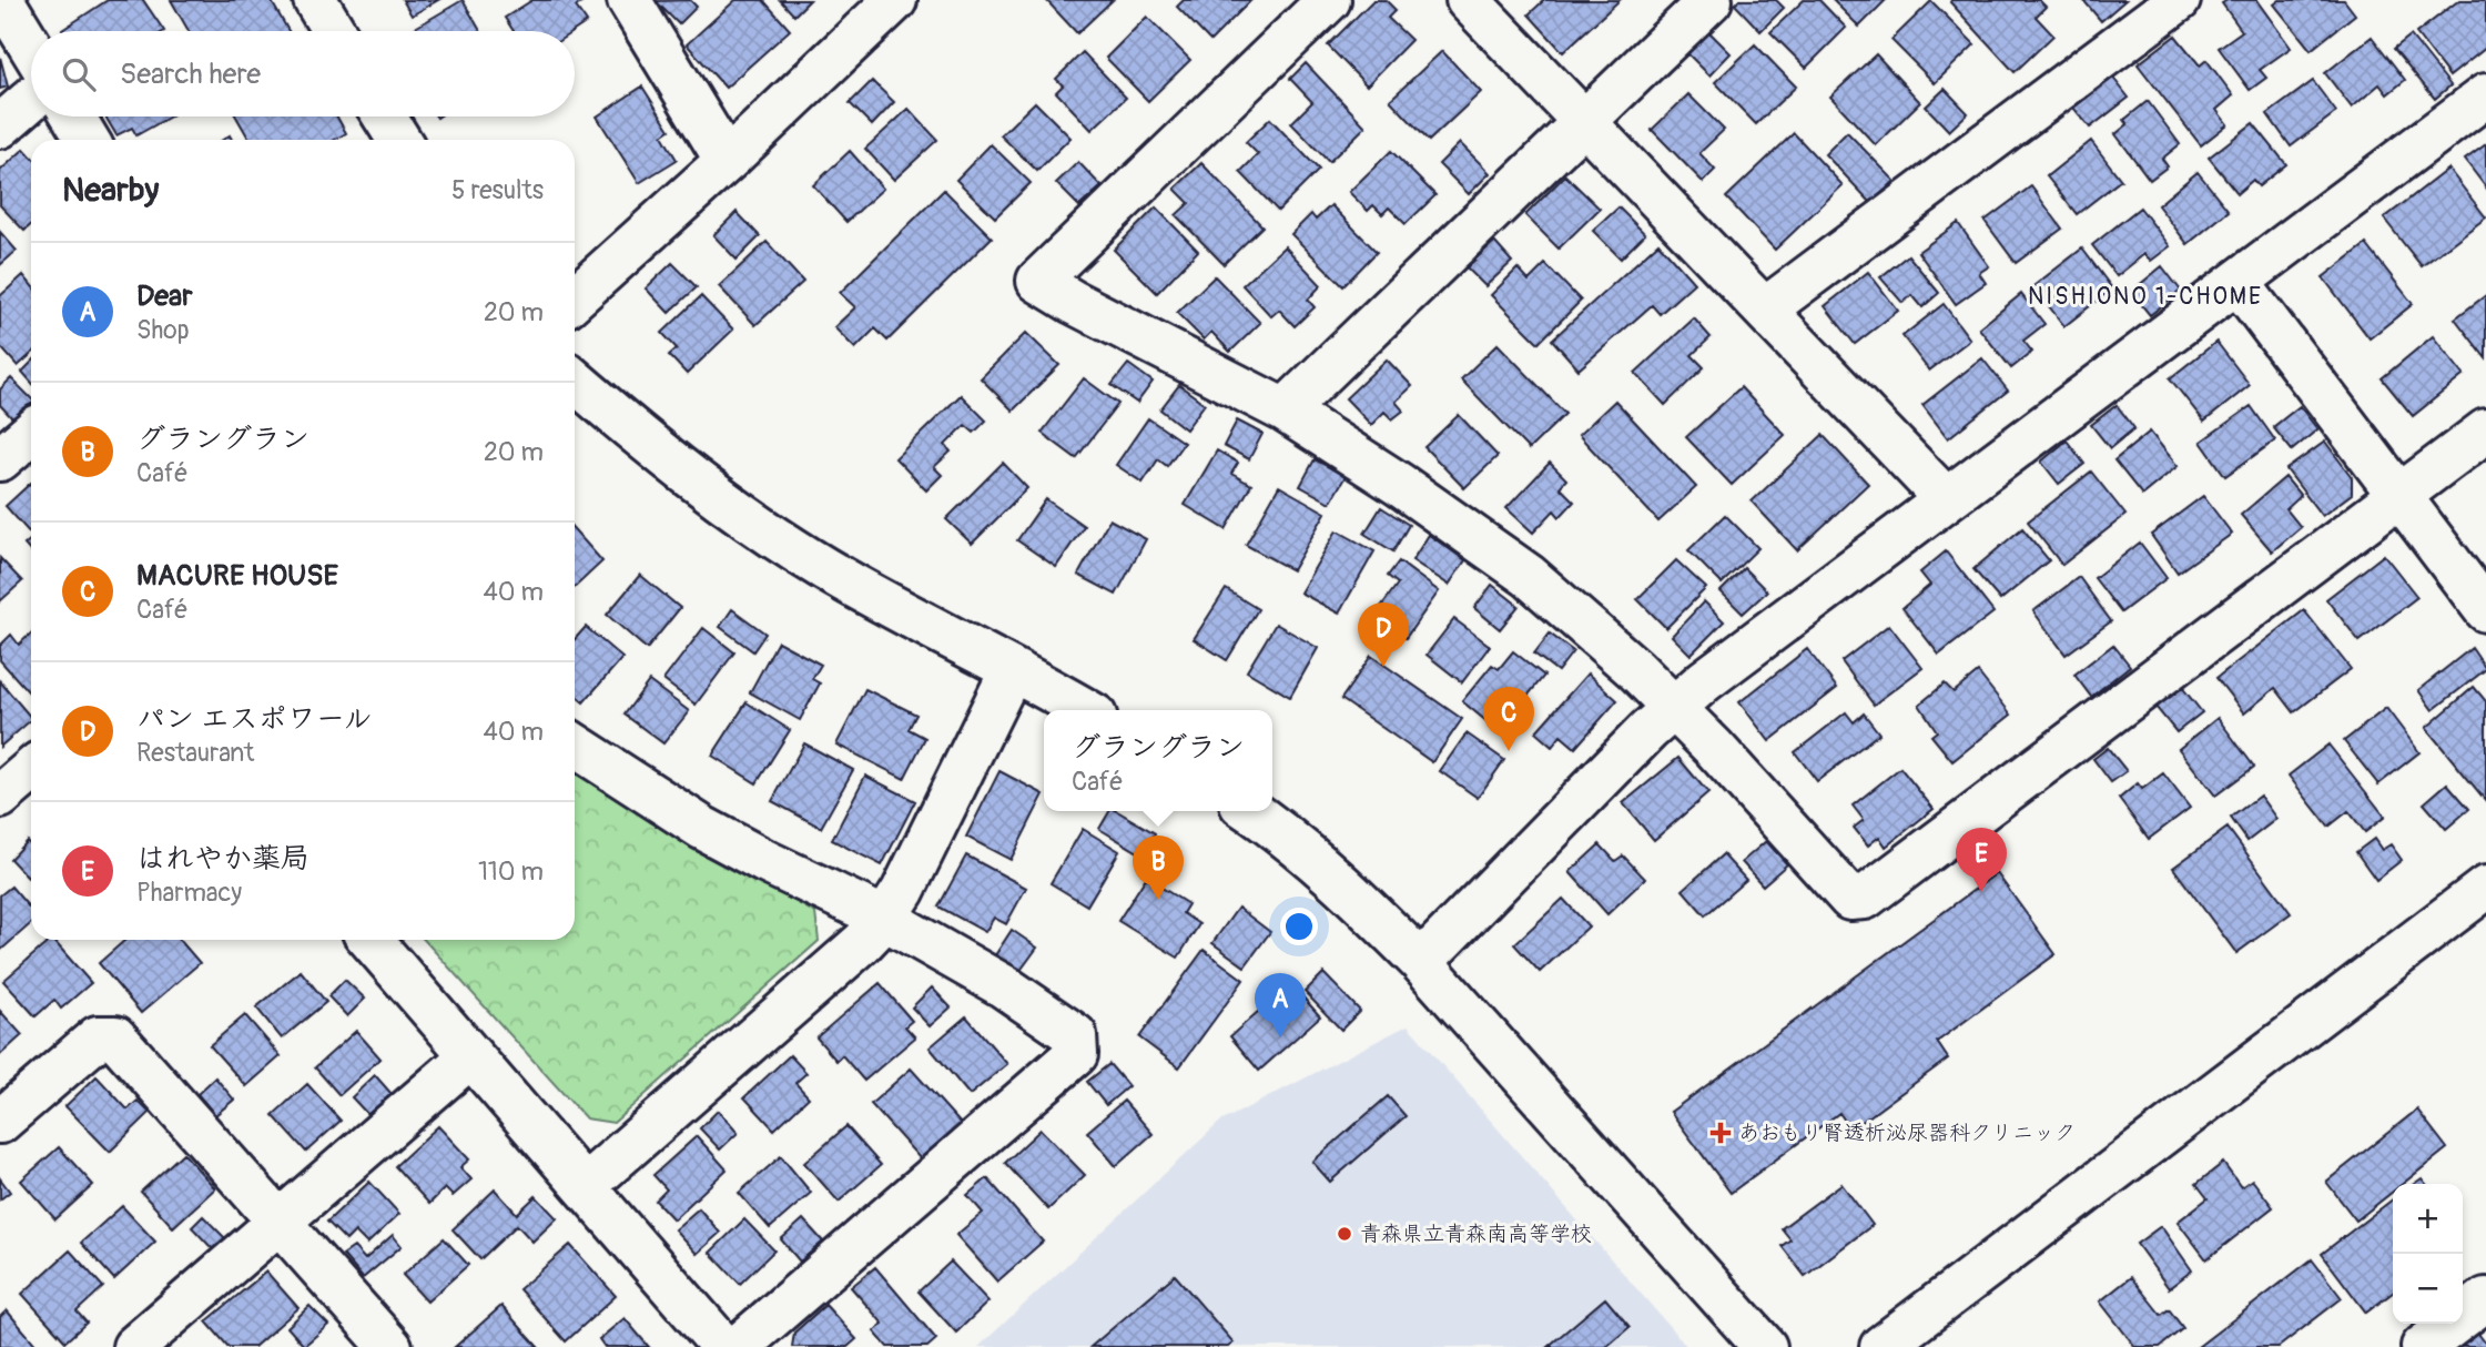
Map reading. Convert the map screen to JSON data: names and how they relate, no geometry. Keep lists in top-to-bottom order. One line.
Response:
{"districts":["NISHIONO 1-CHOME"],"places":{"health":["あおもり腎透析泌尿器科クリニック"],"other":["青森県立青森南高等学校"]},"page":{"search":"Search here","heading":["Nearby","5 results"],"list":[{"mark":"A","name":"Dear","note":"Shop","value":"20 m"},{"mark":"B","name":"グラングラン","note":"Café","value":"20 m"},{"mark":"C","name":"MACURE HOUSE","note":"Café","value":"40 m"},{"mark":"D","name":"パン エスポワール","note":"Restaurant","value":"40 m"},{"mark":"E","name":"はれやか薬局","note":"Pharmacy","value":"110 m"}],"pins":["D","C","E","B","A"],"popup":["グラングラン","Café"],"map_buttons":["+","−"]}}
